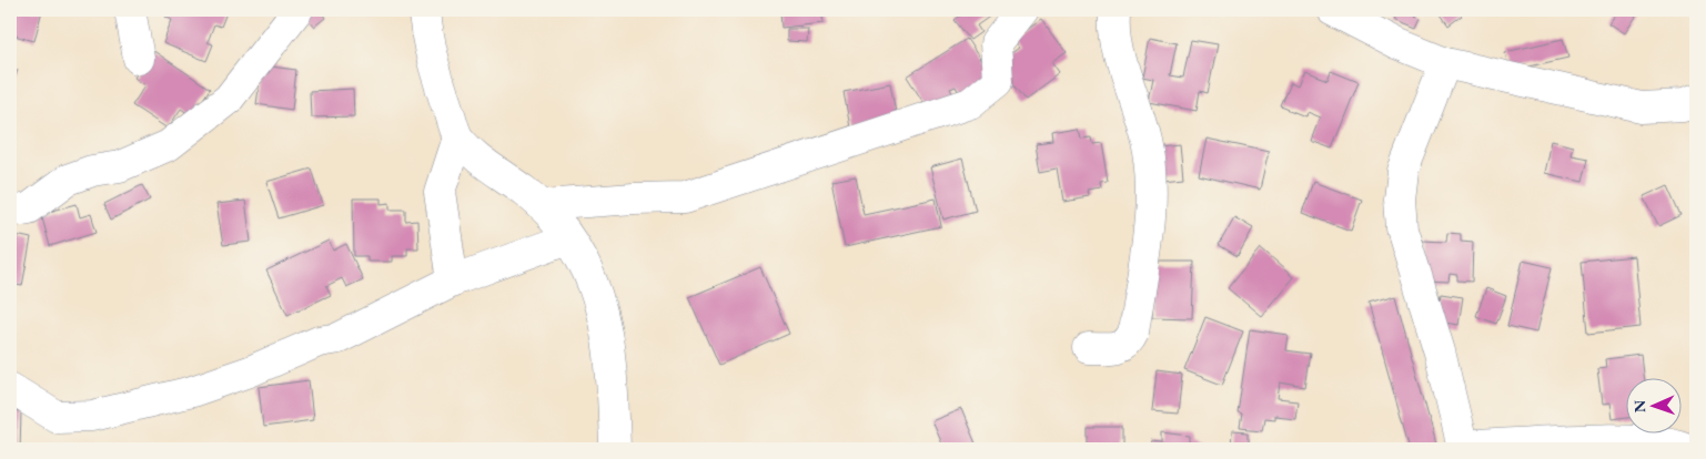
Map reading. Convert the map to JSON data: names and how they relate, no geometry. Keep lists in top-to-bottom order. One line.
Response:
{"north":"left"}
